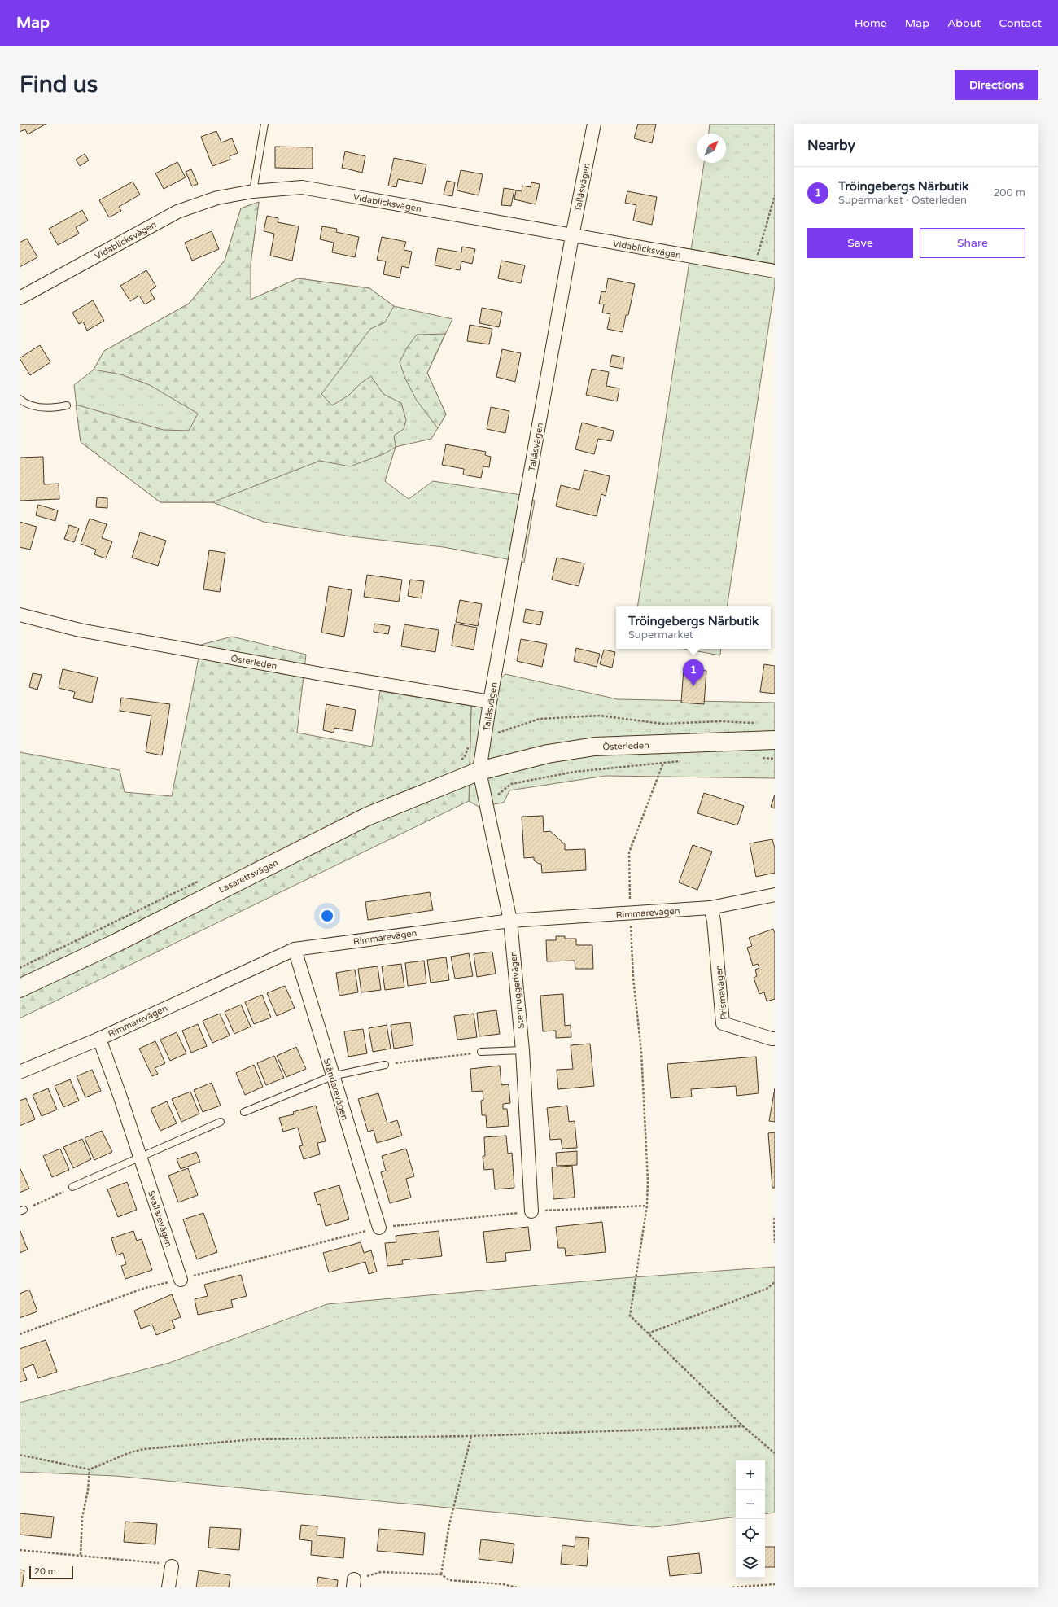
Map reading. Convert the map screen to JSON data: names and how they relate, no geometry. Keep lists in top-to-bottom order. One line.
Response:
{"streets":{"street":["Tallåsvägen","Vidablicksvägen","Österleden","Lasarettsvägen","Rimmarevägen","Stenhuggerivägen","Prismavägen","Ståndarevägen","Svallarevägen"]},"crossings":[["Tallåsvägen","Vidablicksvägen"],["Tallåsvägen","Österleden"],["Tallåsvägen","Lasarettsvägen"],["Tallåsvägen","Stenhuggerivägen"],["Österleden","Lasarettsvägen"],["Österleden","Stenhuggerivägen"],["Lasarettsvägen","Stenhuggerivägen"],["Rimmarevägen","Stenhuggerivägen"],["Rimmarevägen","Prismavägen"],["Rimmarevägen","Ståndarevägen"],["Rimmarevägen","Svallarevägen"]],"scale_bar":"20 m","north":"top right","page":{"header":"Map","nav":["Home","Map","About","Contact"],"buttons":["Directions",["Save","Share"]],"title":"Find us","heading":"Nearby","list":[{"mark":"1","name":"Tröingebergs Närbutik","note":"Supermarket · Österleden","value":"200 m"}],"popup":["Tröingebergs Närbutik","Supermarket"],"pins":"1","map_buttons":["+","−"],"scale":"20 m"}}
